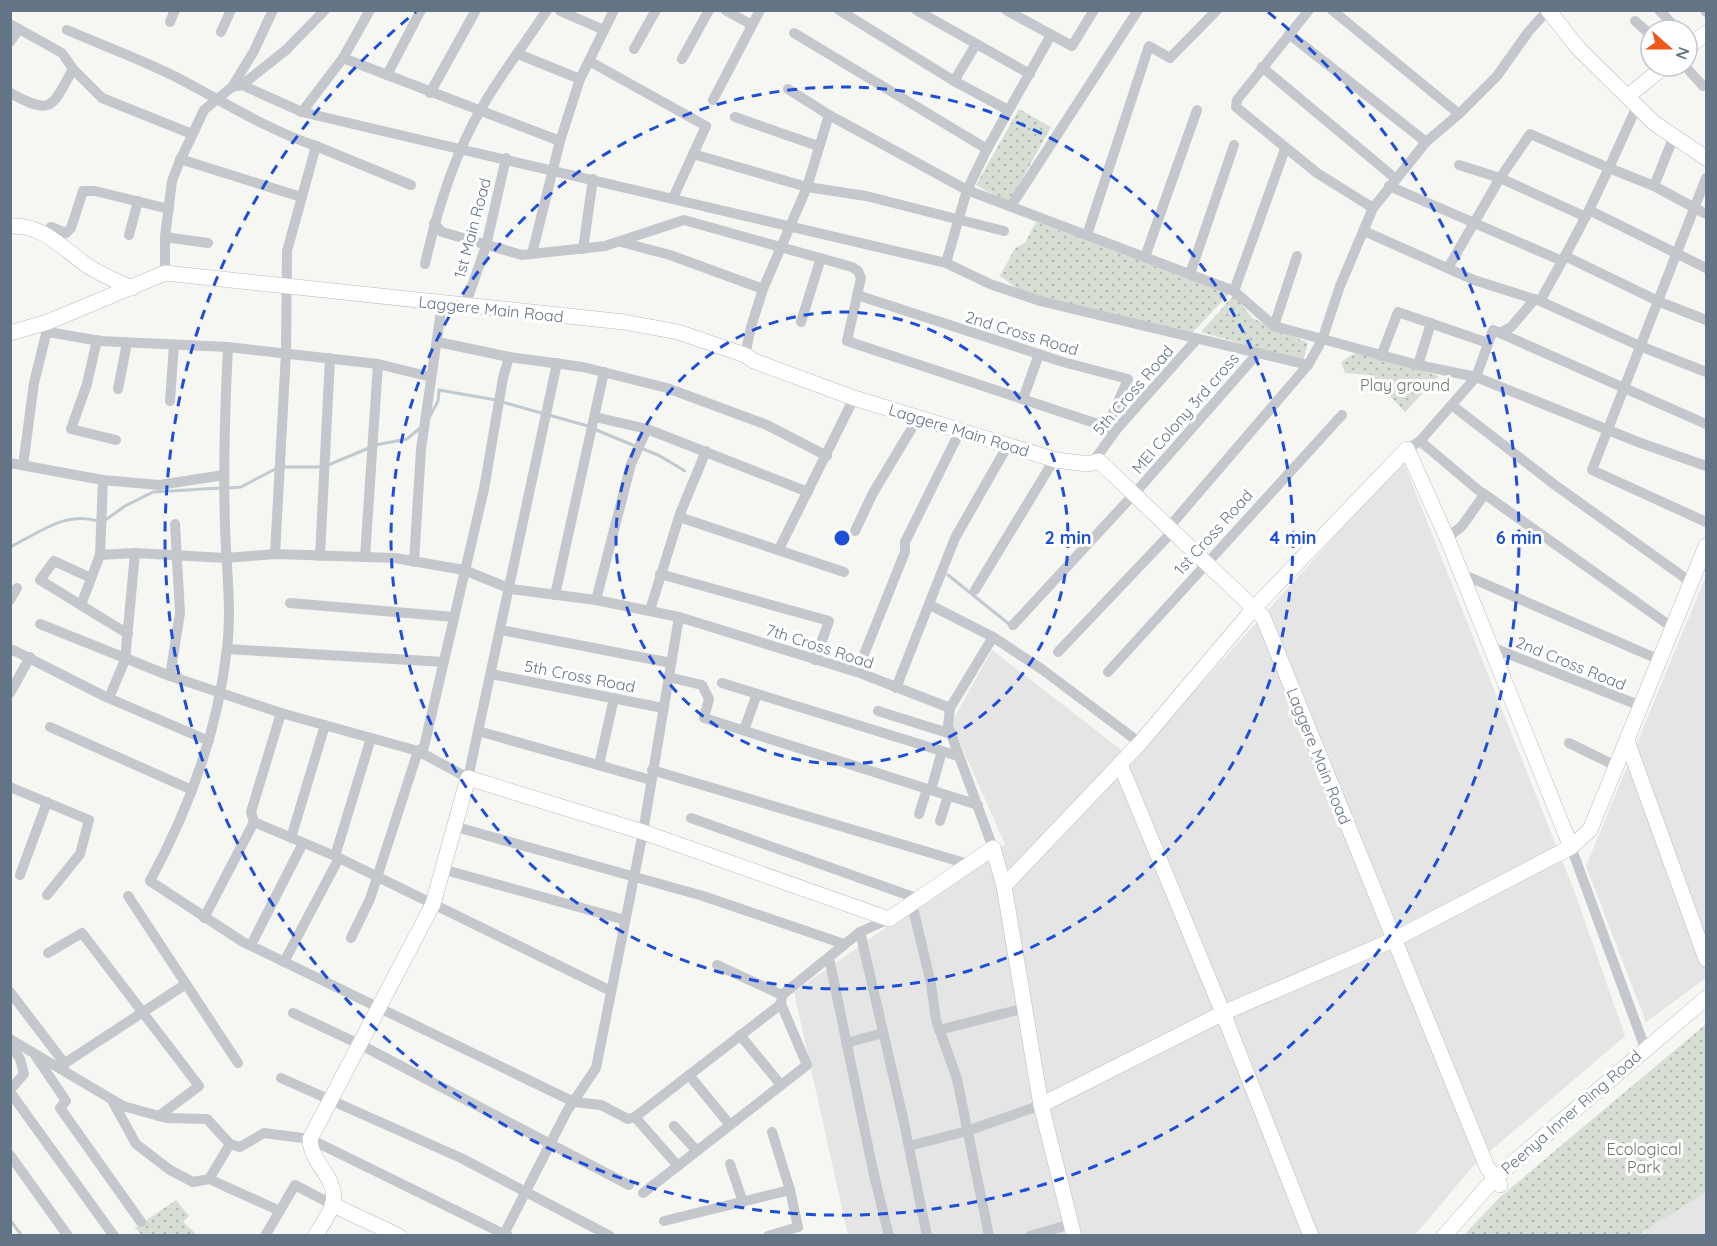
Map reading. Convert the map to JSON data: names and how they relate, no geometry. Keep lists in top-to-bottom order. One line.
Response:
{"streets":{"street":["1st Main Road","Laggere Main Road","2nd Cross Road","5th Cross Road","MEI Colony 3rd cross","1st Cross Road","7th Cross Road","Peenya Inner Ring Road"]},"crossings":[["1st Main Road","Laggere Main Road"],["Laggere Main Road","5th Cross Road"],["Laggere Main Road","MEI Colony 3rd cross"],["Laggere Main Road","1st Cross Road"],["Laggere Main Road","Peenya Inner Ring Road"],["2nd Cross Road","5th Cross Road"]],"parks":["Play ground","Ecological Park"],"north":"right","rings":["2 min","4 min","6 min"]}
